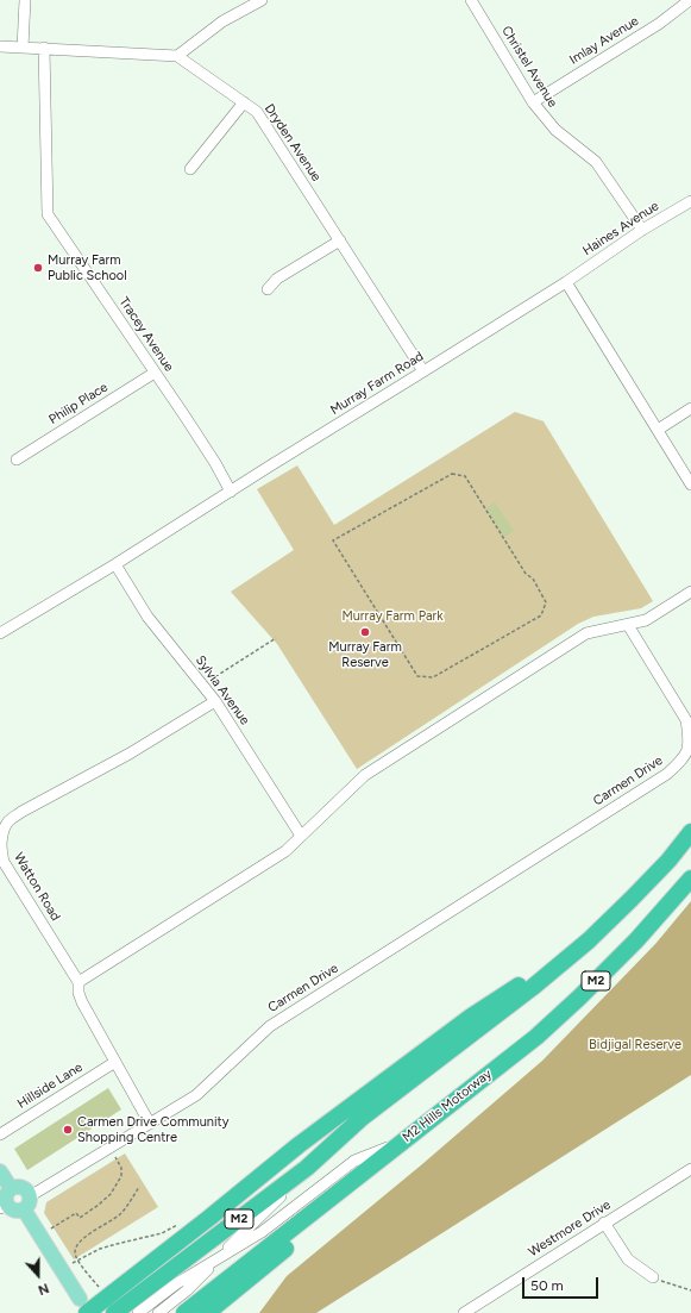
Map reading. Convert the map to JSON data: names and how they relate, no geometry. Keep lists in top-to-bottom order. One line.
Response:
{"streets":{"highway":["M2","M2 Hills Motorway"],"street":["Imlay Avenue","Christel Avenue","Dryden Avenue","Haines Avenue","Tracey Avenue","Murray Farm Road","Philip Place","Sylvia Avenue","Carmen Drive","Watton Road","Hillside Lane","Westmore Drive"]},"crossings":[["Imlay Avenue","Christel Avenue"],["Christel Avenue","Haines Avenue"],["Dryden Avenue","Murray Farm Road"],["Haines Avenue","Murray Farm Road"],["Tracey Avenue","Murray Farm Road"],["Tracey Avenue","Philip Place"],["Murray Farm Road","Sylvia Avenue"],["Sylvia Avenue","Watton Road"],["Carmen Drive","Watton Road"],["Watton Road","Hillside Lane"],["M2","M2 Hills Motorway"]],"parks":["Murray Farm Park","Bidjigal Reserve"],"places":["Murray Farm Public School","Murray Farm Reserve","Carmen Drive Community Shopping Centre"],"scale_bar":"50 m","north":"bottom"}
